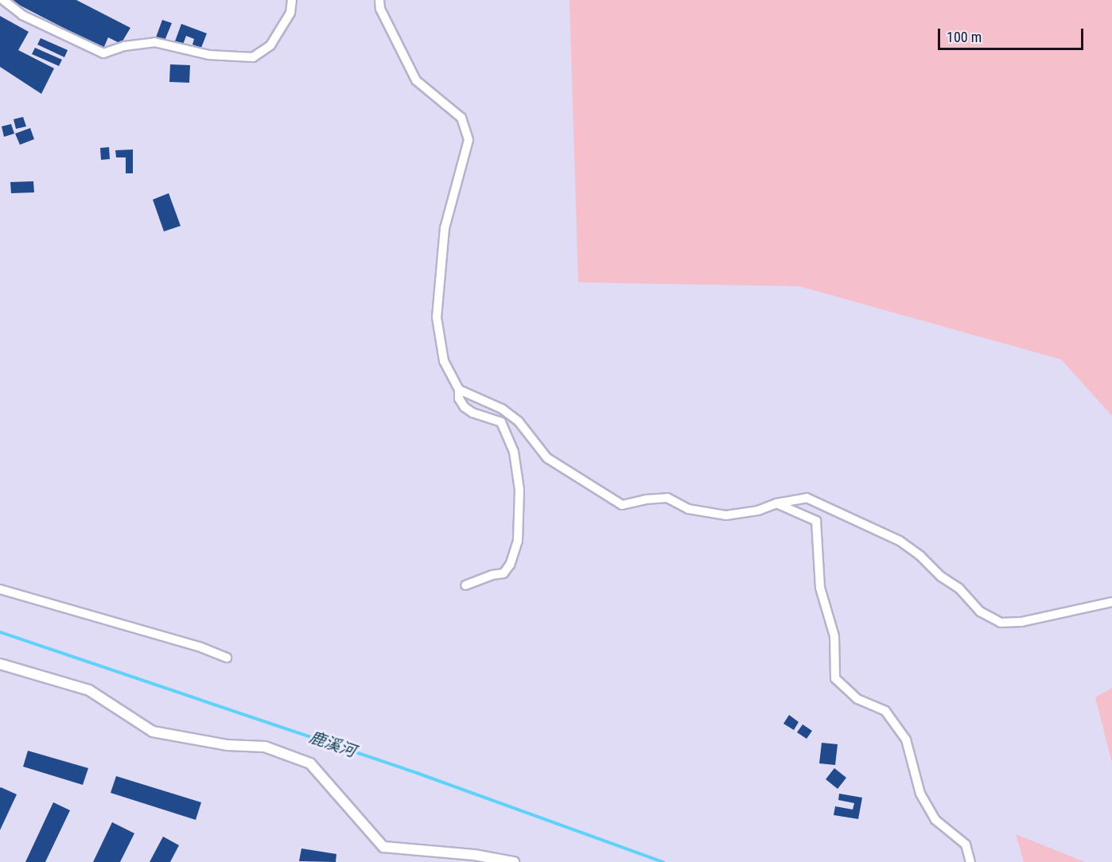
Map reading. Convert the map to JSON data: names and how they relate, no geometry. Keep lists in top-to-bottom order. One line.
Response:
{"water":["鹿溪河"],"scale_bar":"100 m"}
